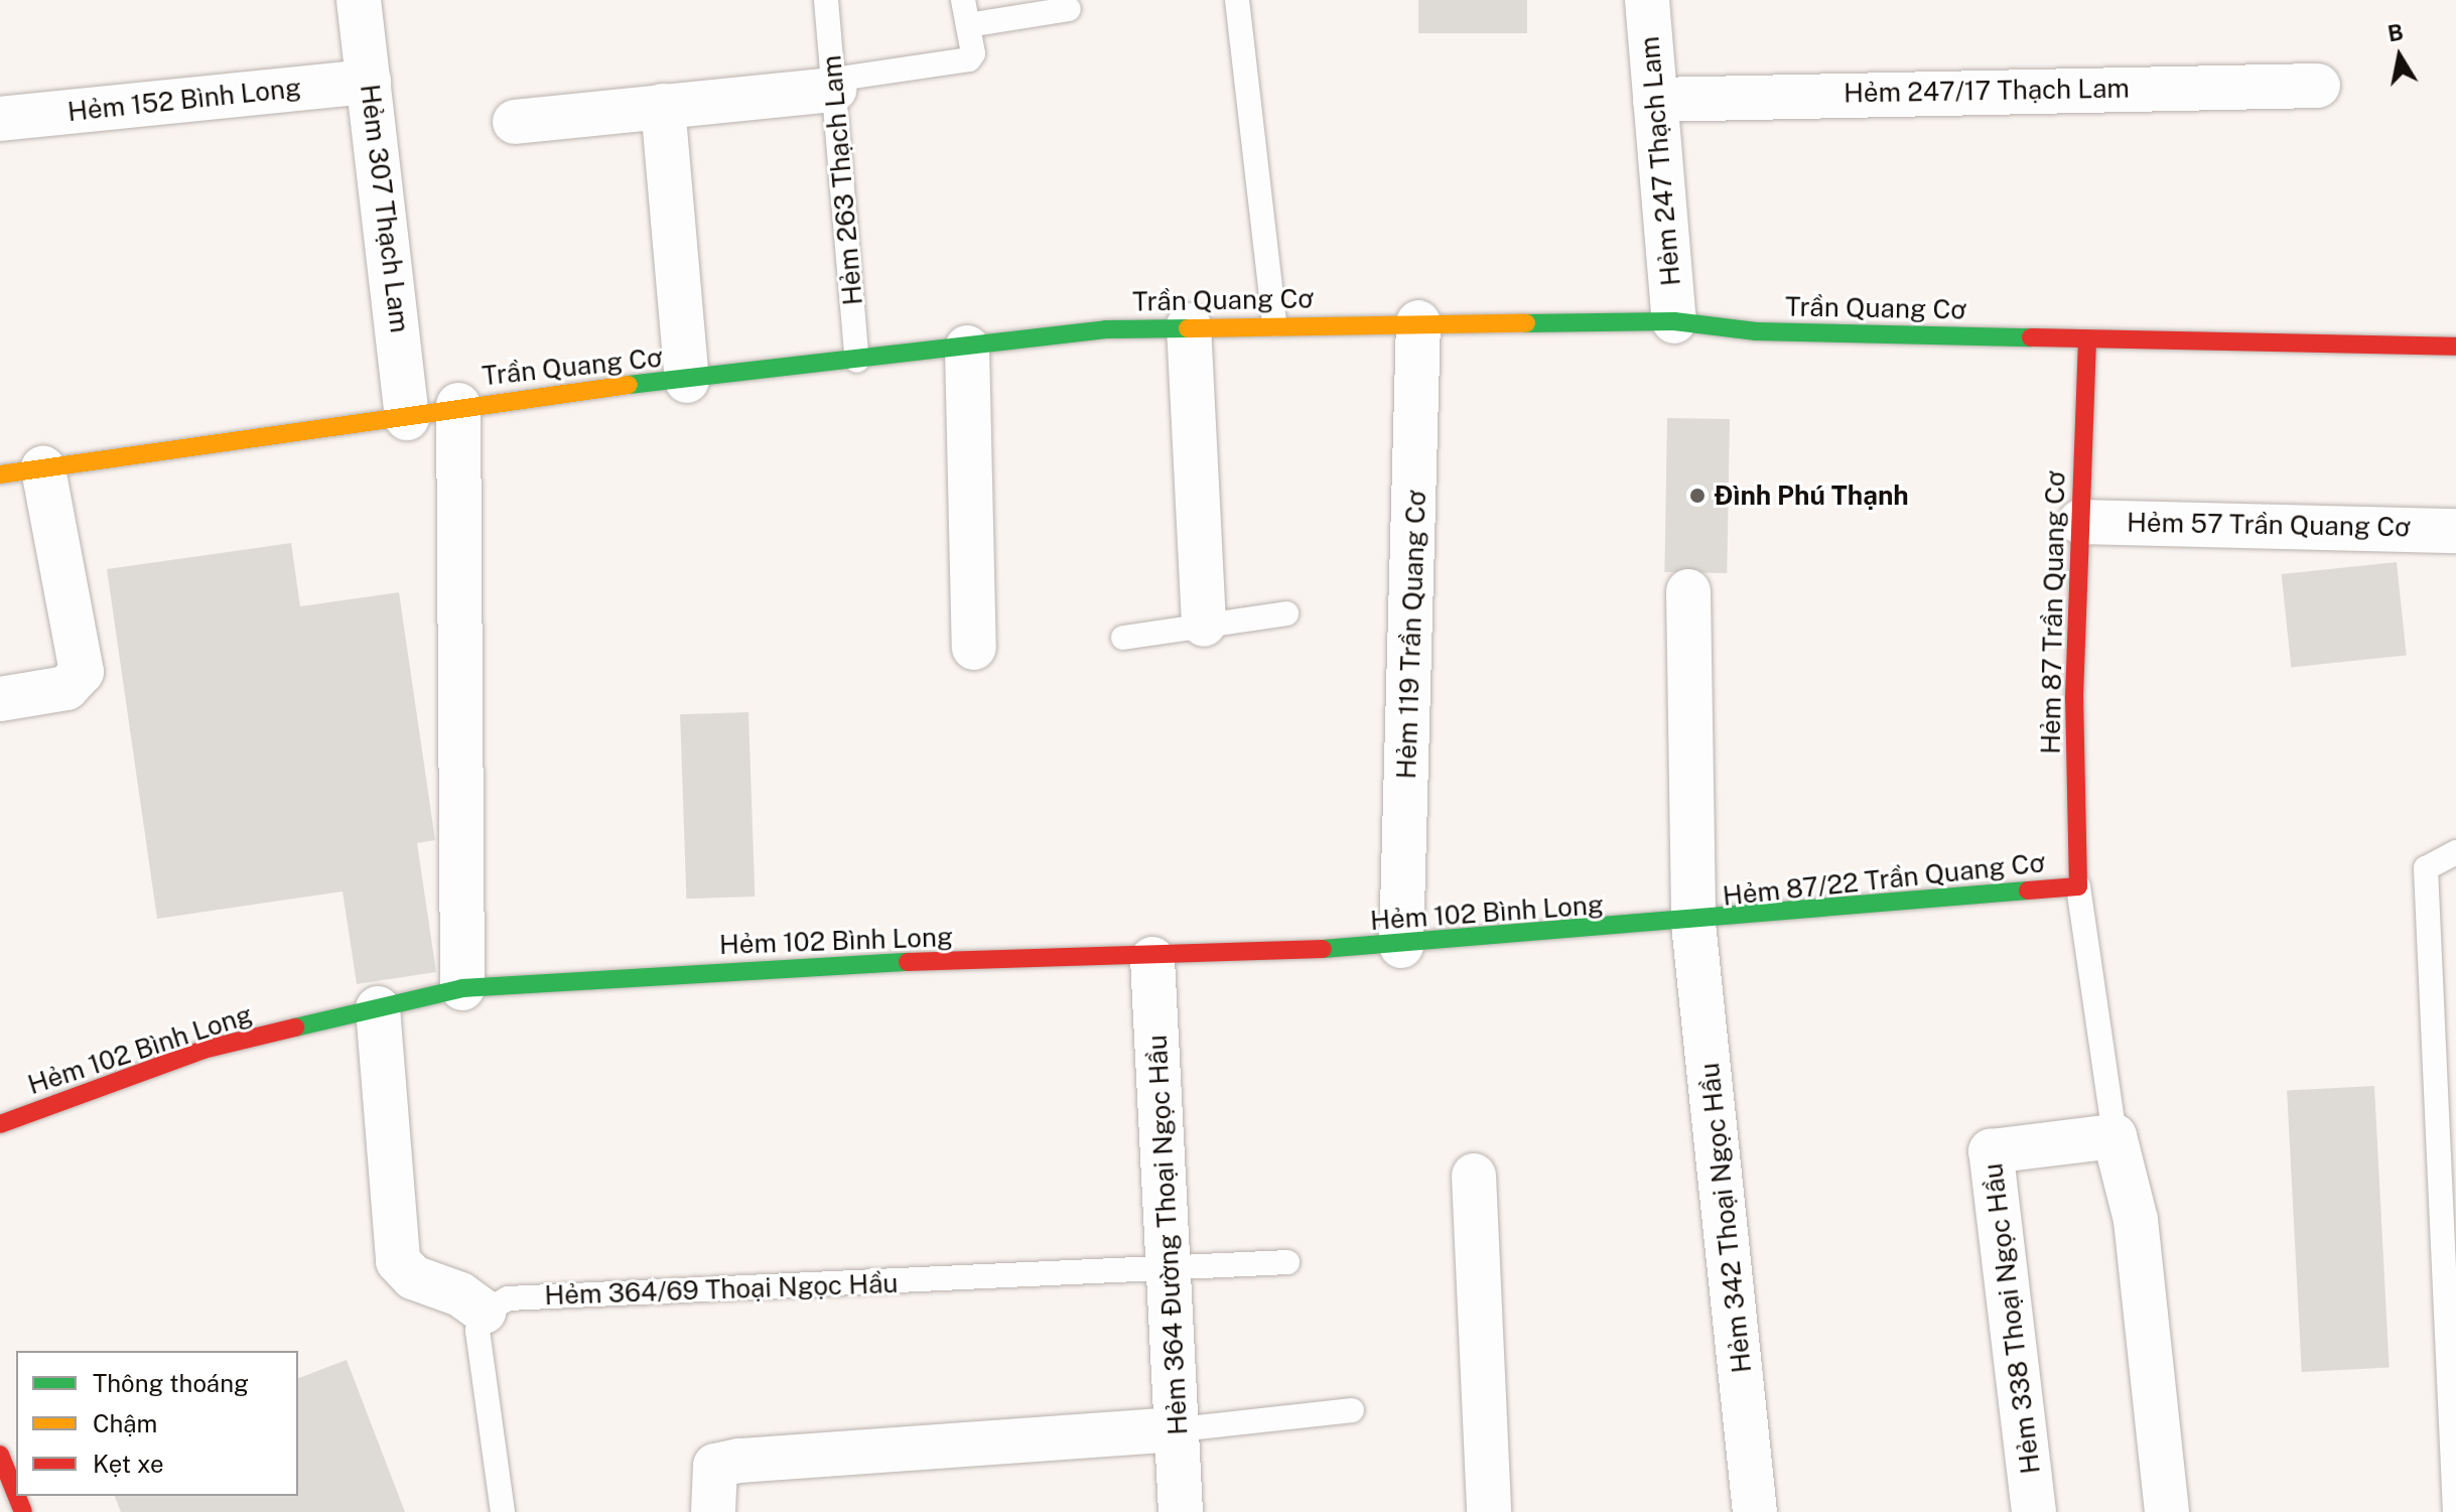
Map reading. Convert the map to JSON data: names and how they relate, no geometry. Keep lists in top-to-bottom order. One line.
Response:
{"streets":{"street":["Hẻm 247/17 Thạch Lam","Hẻm 152 Bình Long","Hẻm 247 Thạch Lam","Hẻm 307 Thạch Lam","Trần Quang Cơ","Hẻm 57 Trần Quang Cơ","Hẻm 87 Trần Quang Cơ","Hẻm 119 Trần Quang Cơ","Hẻm 87/22 Trần Quang Cơ","Hẻm 102 Bình Long","Hẻm 342 Thoại Ngọc Hầu","Hẻm 364 Đường Thoại Ngọc Hầu","Hẻm 338 Thoại Ngọc Hầu"],"lane":["Hẻm 263 Thạch Lam","Hẻm 364/69 Thoại Ngọc Hầu"]},"crossings":[["Hẻm 247/17 Thạch Lam","Hẻm 247 Thạch Lam"],["Hẻm 152 Bình Long","Hẻm 307 Thạch Lam"],["Hẻm 247 Thạch Lam","Trần Quang Cơ"],["Hẻm 263 Thạch Lam","Trần Quang Cơ"],["Hẻm 307 Thạch Lam","Trần Quang Cơ"],["Trần Quang Cơ","Hẻm 87 Trần Quang Cơ"],["Trần Quang Cơ","Hẻm 119 Trần Quang Cơ"],["Hẻm 57 Trần Quang Cơ","Hẻm 87 Trần Quang Cơ"],["Hẻm 87 Trần Quang Cơ","Hẻm 87/22 Trần Quang Cơ"],["Hẻm 119 Trần Quang Cơ","Hẻm 102 Bình Long"],["Hẻm 87/22 Trần Quang Cơ","Hẻm 102 Bình Long"],["Hẻm 87/22 Trần Quang Cơ","Hẻm 342 Thoại Ngọc Hầu"],["Hẻm 102 Bình Long","Hẻm 342 Thoại Ngọc Hầu"],["Hẻm 102 Bình Long","Hẻm 364 Đường Thoại Ngọc Hầu"],["Hẻm 364 Đường Thoại Ngọc Hầu","Hẻm 364/69 Thoại Ngọc Hầu"]],"places":["Đình Phú Thạnh"],"legend":["Thông thoáng","Chậm","Kẹt xe"],"north":"top"}
